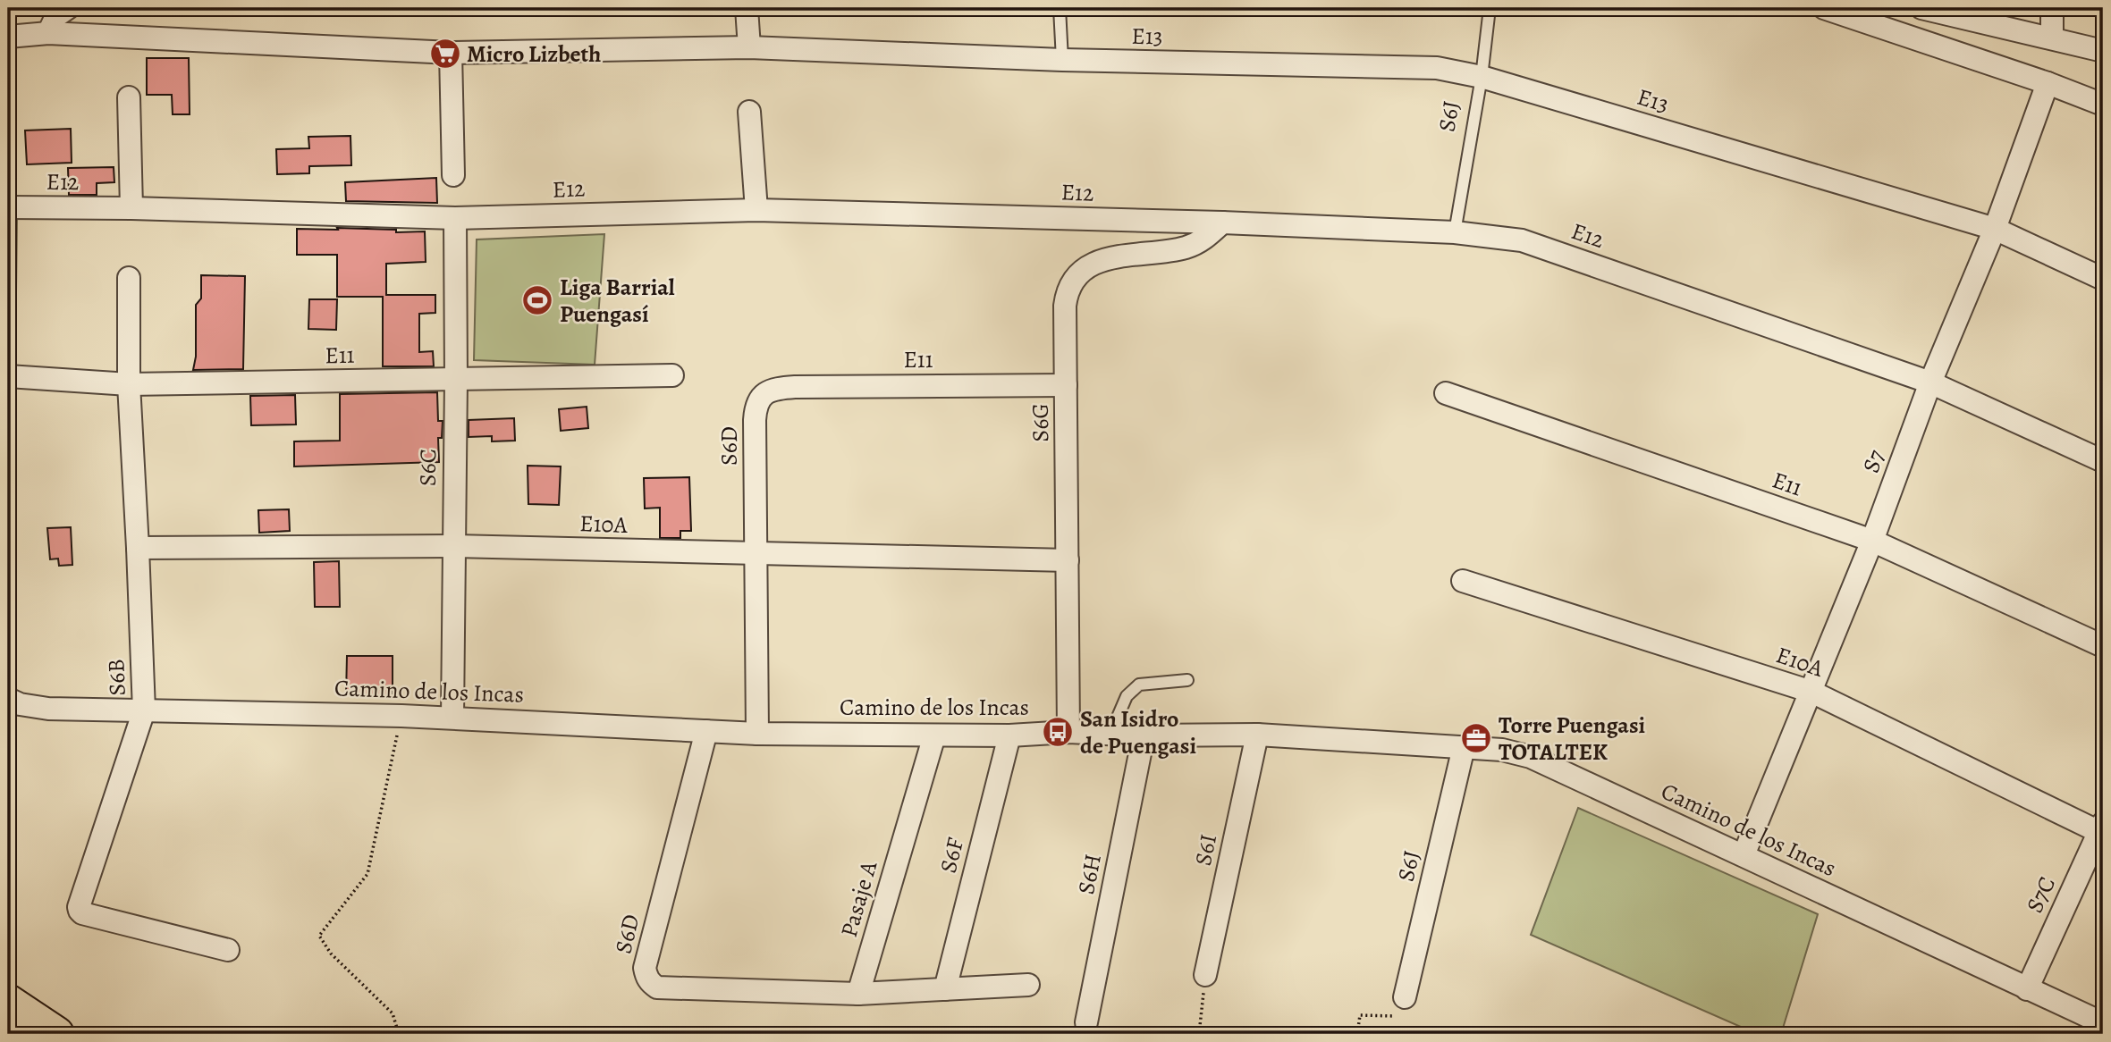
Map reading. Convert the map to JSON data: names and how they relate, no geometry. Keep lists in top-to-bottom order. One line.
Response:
{"streets":{"street":["E13","S6J","E12","E11","S6G","S6D","S7","S6C","E10A","S6B","Camino de los Incas","S6I","S6F","S6H","S7C","Pasaje A"]},"crossings":[["E13","S6J"],["E13","S7"],["S6J","E12"],["S6J","Camino de los Incas"],["E12","S6G"],["E12","S7"],["E12","S6C"],["E11","S6G"],["E11","S6D"],["E11","S7"],["E11","S6C"],["E11","S6B"],["S6G","E10A"],["S6G","Camino de los Incas"],["S6D","E10A"],["S6D","Camino de los Incas"],["S6D","Pasaje A"],["S7","E10A"],["S7","Camino de los Incas"],["S6C","E10A"],["S6C","Camino de los Incas"],["E10A","S6B"],["E10A","S7C"],["S6B","Camino de los Incas"],["Camino de los Incas","S6I"],["Camino de los Incas","S6F"],["Camino de los Incas","S6H"],["Camino de los Incas","S7C"],["Camino de los Incas","Pasaje A"]],"places":{"supermarket":["Micro Lizbeth"],"sports":["Liga Barrial Puengasí"],"bus stop":["San Isidro de Puengasi"],"office":["Torre Puengasi TOTALTEK"]}}
